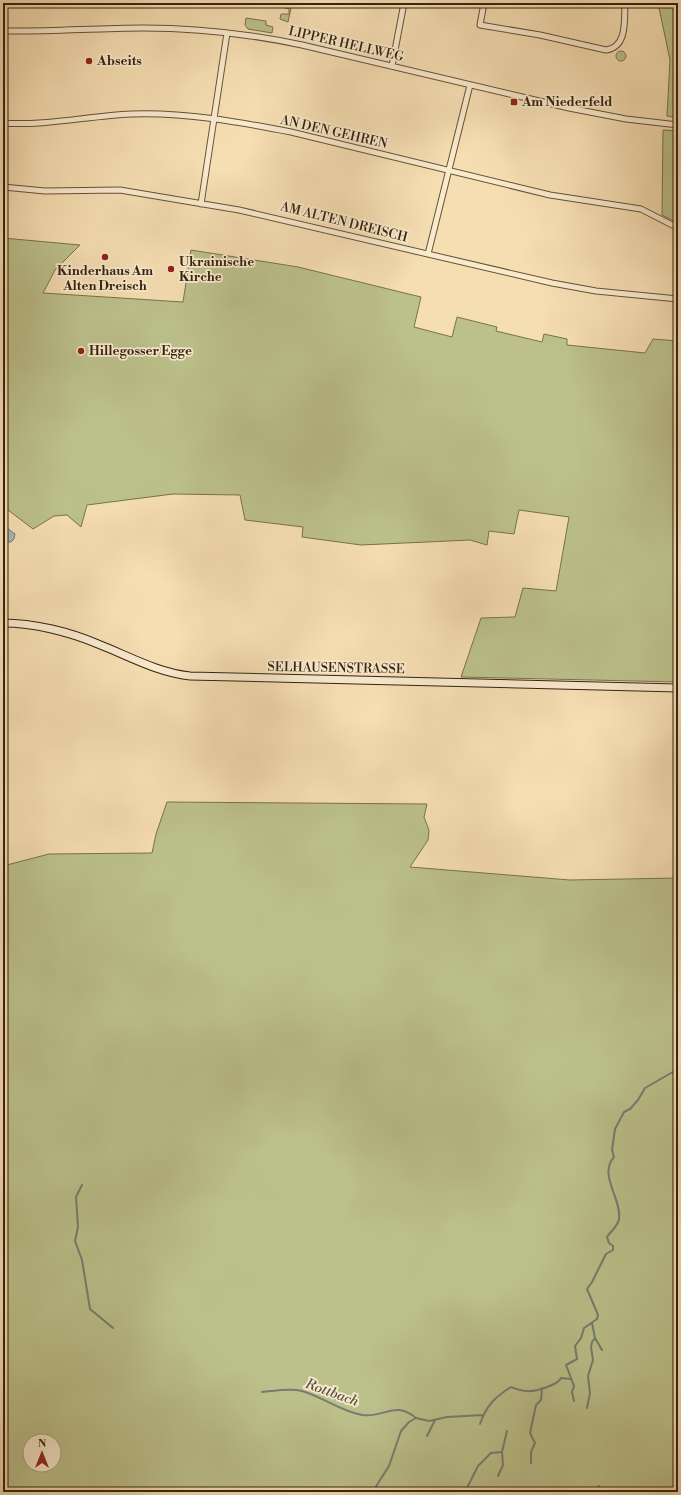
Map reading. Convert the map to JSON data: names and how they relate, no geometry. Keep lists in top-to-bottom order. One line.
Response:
{"streets":{"street":["LIPPER HELLWEG","AN DEN GEHREN","AM ALTEN DREISCH","SELHAUSENSTRASSE"]},"water":["Rottbach"],"places":{"other":["Abseits","Kinderhaus Am Alten Dreisch","Ukrainische Kirche","Hillegosser Egge"],"transit":["Am Niederfeld"]},"north":"top"}
